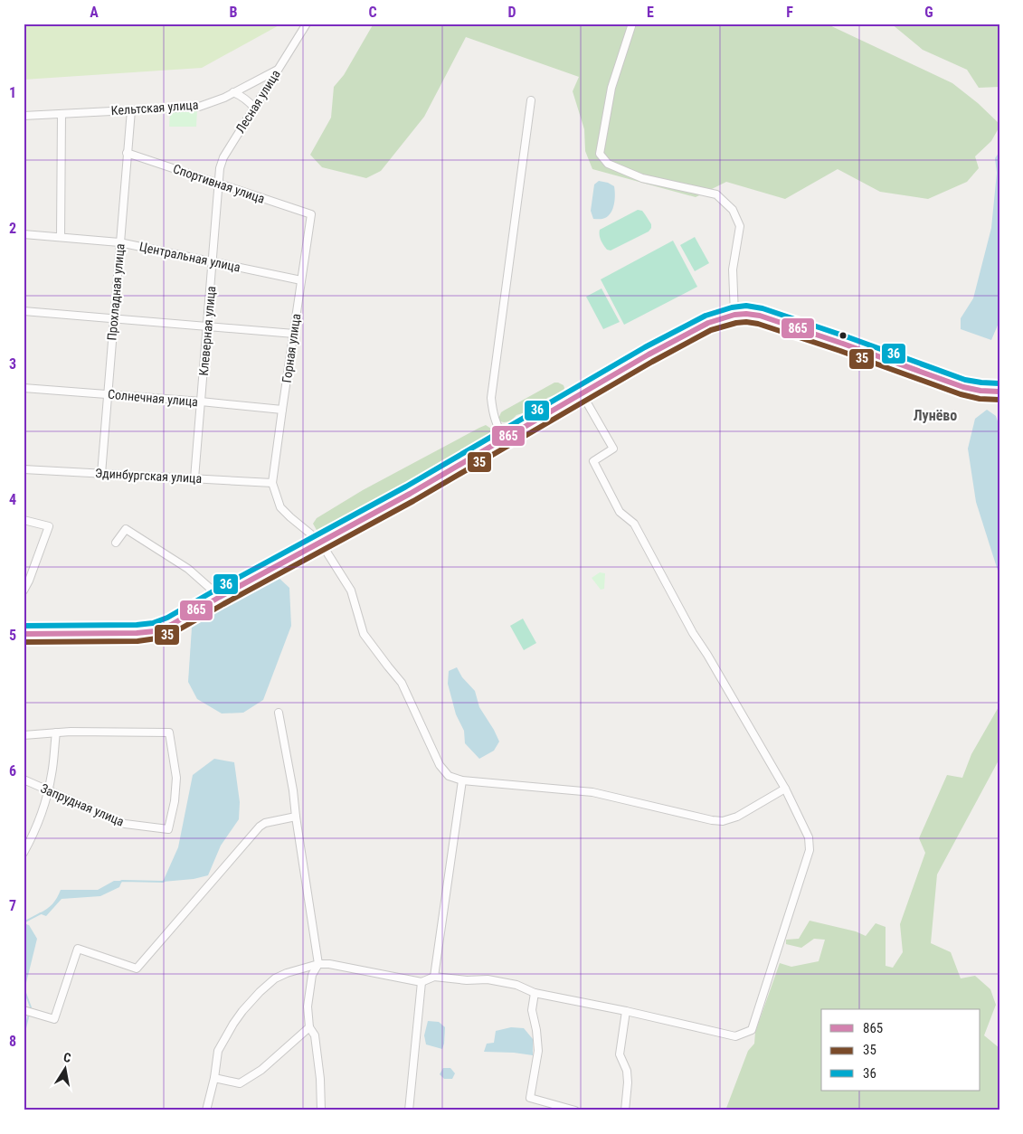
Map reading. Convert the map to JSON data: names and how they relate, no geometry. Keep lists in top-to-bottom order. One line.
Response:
{"streets":{"street":["Лесная улица","Кельтская улица","Спортивная улица","Центральная улица","Прохладная улица","Клеверная улица","Горная улица","Солнечная улица","Эдинбургская улица","Запрудная улица"]},"crossings":[["Лесная улица","Кельтская улица"],["Лесная улица","Спортивная улица"],["Лесная улица","Клеверная улица"],["Кельтская улица","Прохладная улица"],["Спортивная улица","Прохладная улица"],["Спортивная улица","Клеверная улица"],["Спортивная улица","Горная улица"],["Центральная улица","Прохладная улица"],["Центральная улица","Клеверная улица"],["Центральная улица","Горная улица"],["Прохладная улица","Солнечная улица"],["Прохладная улица","Эдинбургская улица"],["Клеверная улица","Солнечная улица"],["Клеверная улица","Эдинбургская улица"],["Горная улица","Солнечная улица"],["Горная улица","Эдинбургская улица"]],"districts":["Лунёво"],"lines":["transit line 36","transit line 865","transit line 35"],"legend":["865","35","36"],"north":"top","grid":{"columns":["A","B","C","D","E","F","G"],"rows":["1","2","3","4","5","6","7","8"]}}
